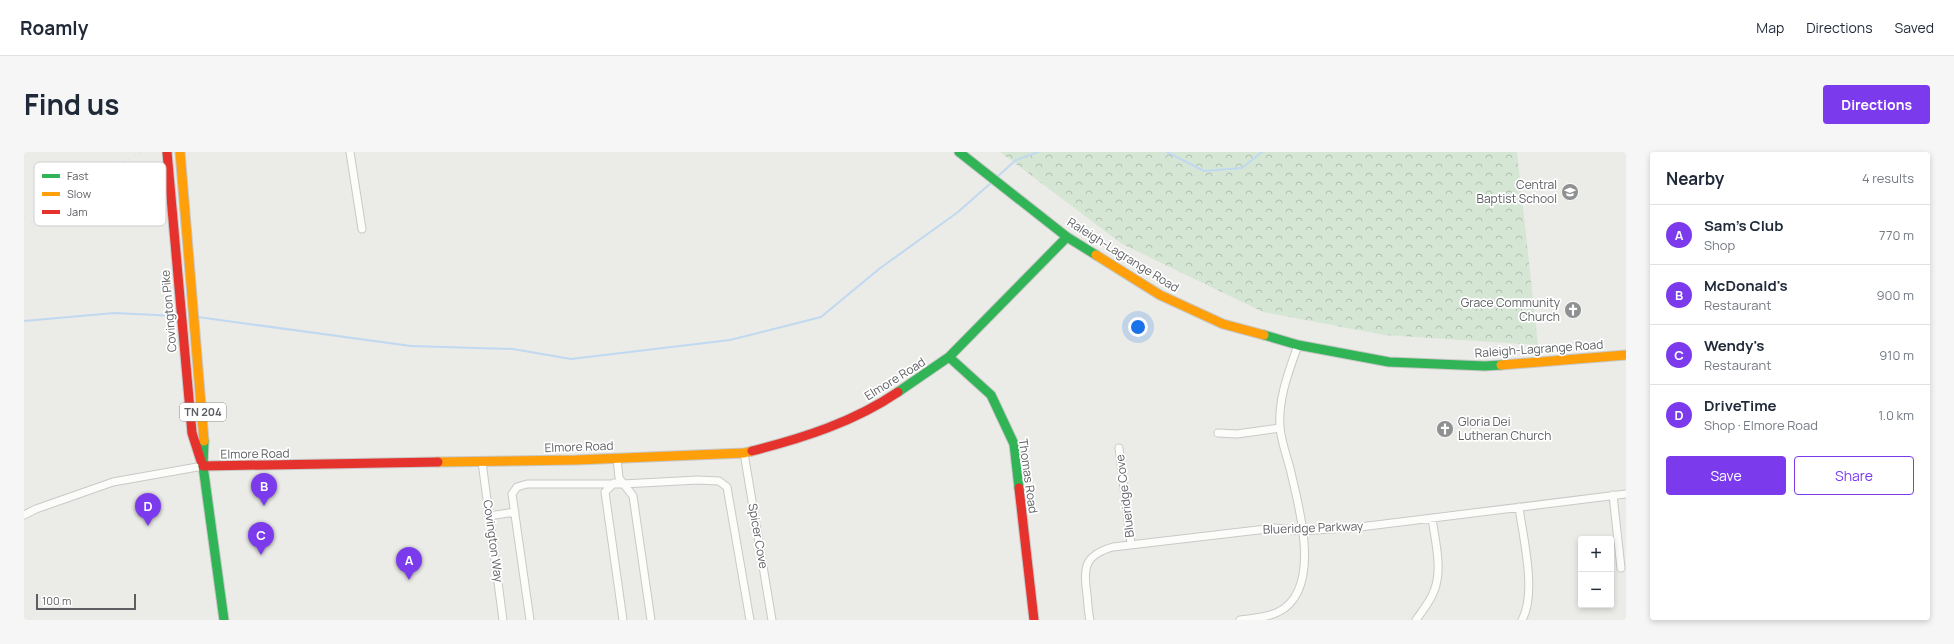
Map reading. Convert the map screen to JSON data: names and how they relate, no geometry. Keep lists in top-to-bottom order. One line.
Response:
{"streets":{"main road":["Raleigh-Lagrange Road","Covington Pike","Elmore Road","TN 204","Thomas Road"],"street":["Blueridge Cove","Blueridge Parkway","Spicer Cove","Covington Way"]},"crossings":[["Raleigh-Lagrange Road","Elmore Road"],["Covington Pike","Elmore Road"],["Elmore Road","Thomas Road"],["Elmore Road","Spicer Cove"],["Elmore Road","Covington Way"],["Blueridge Cove","Blueridge Parkway"]],"places":{"school or university":["Central Baptist School"],"church":["Grace Community Church","Gloria Dei Lutheran Church"]},"legend":["Fast","Slow","Jam"],"scale_bar":"100 m","page":{"header":"Roamly","nav":["Map","Directions","Saved"],"title":"Find us","buttons":["Directions",["Save","Share"]],"heading":["Nearby","4 results"],"list":[{"mark":"A","name":"Sam's Club","note":"Shop","value":"770 m"},{"mark":"B","name":"McDonald's","note":"Restaurant","value":"900 m"},{"mark":"C","name":"Wendy's","note":"Restaurant","value":"910 m"},{"mark":"D","name":"DriveTime","note":"Shop · Elmore Road","value":"1.0 km"}],"pins":["B","D","C","A"],"map_buttons":["+","−"],"scale":"100 m"}}
